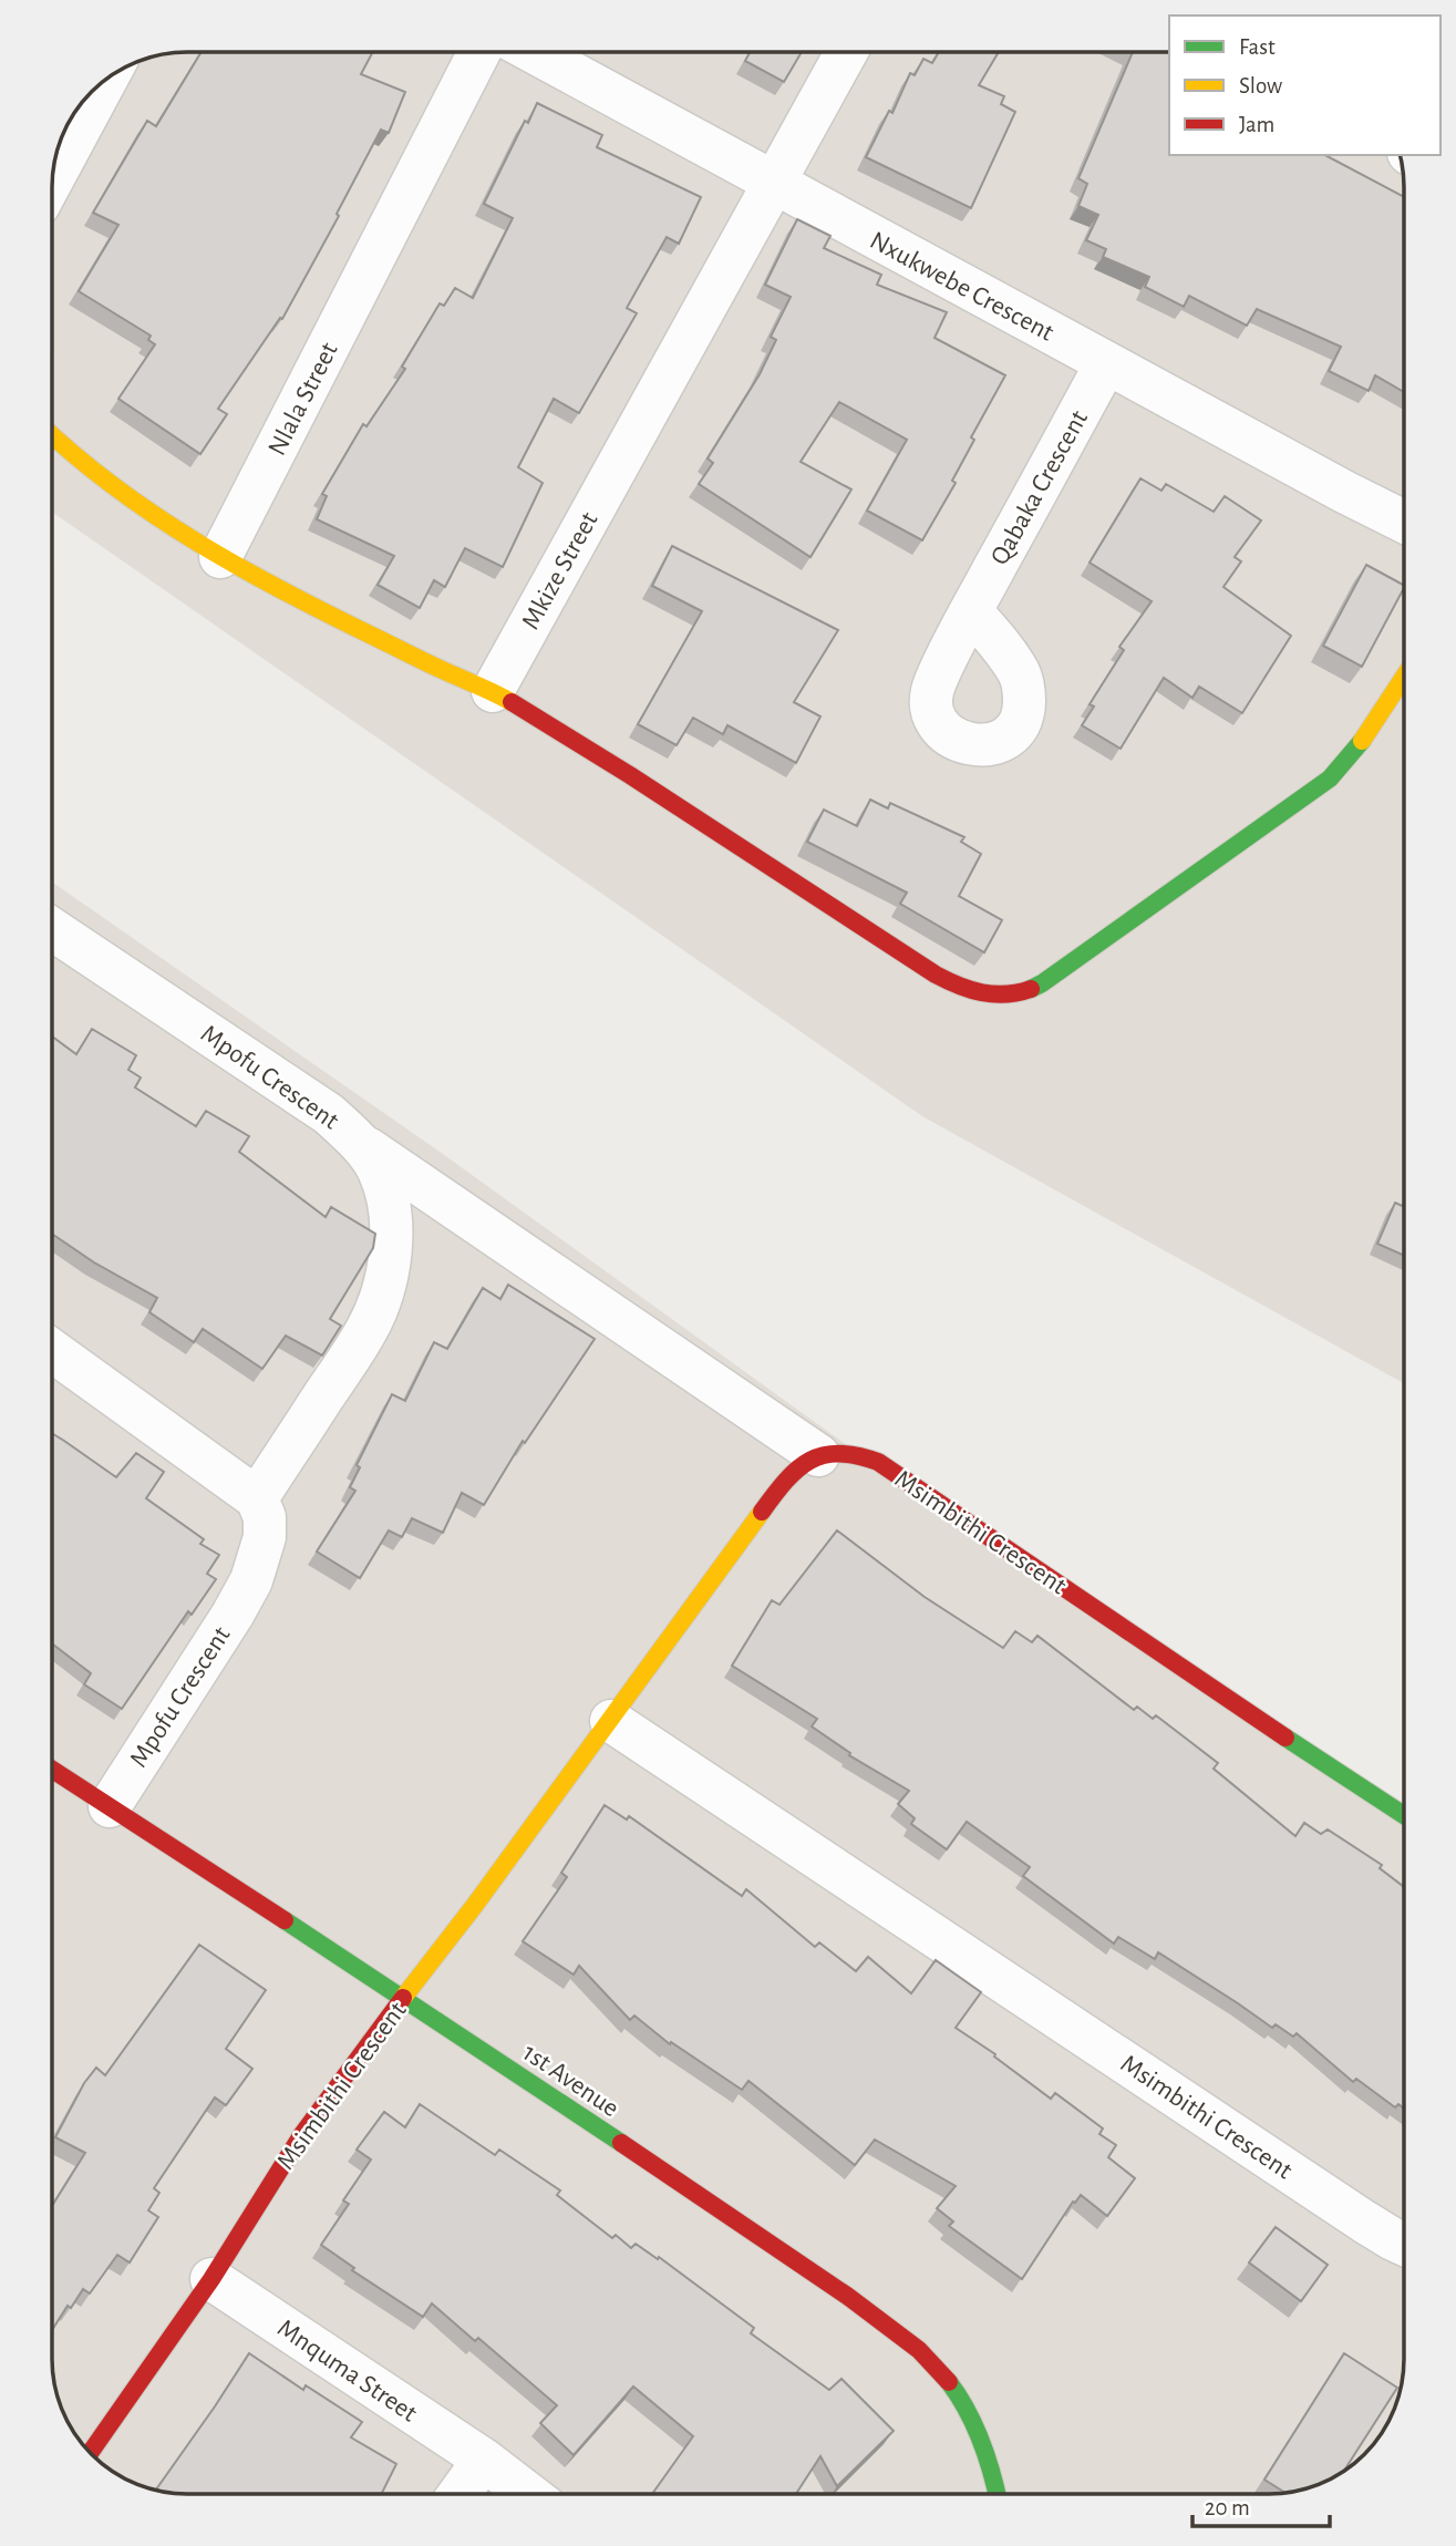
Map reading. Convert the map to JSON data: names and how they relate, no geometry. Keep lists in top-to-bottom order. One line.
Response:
{"streets":{"street":["Nxukwebe Crescent","Nlala Street","Qabaka Crescent","Mkize Street","Mpofu Crescent","Msimbithi Crescent","1st Avenue","Mnquma Street"]},"crossings":[["Nxukwebe Crescent","Qabaka Crescent"],["Nxukwebe Crescent","Mkize Street"],["Mpofu Crescent","1st Avenue"],["Msimbithi Crescent","1st Avenue"],["Msimbithi Crescent","Mnquma Street"]],"legend":["Fast","Slow","Jam"],"scale_bar":"20 m"}
